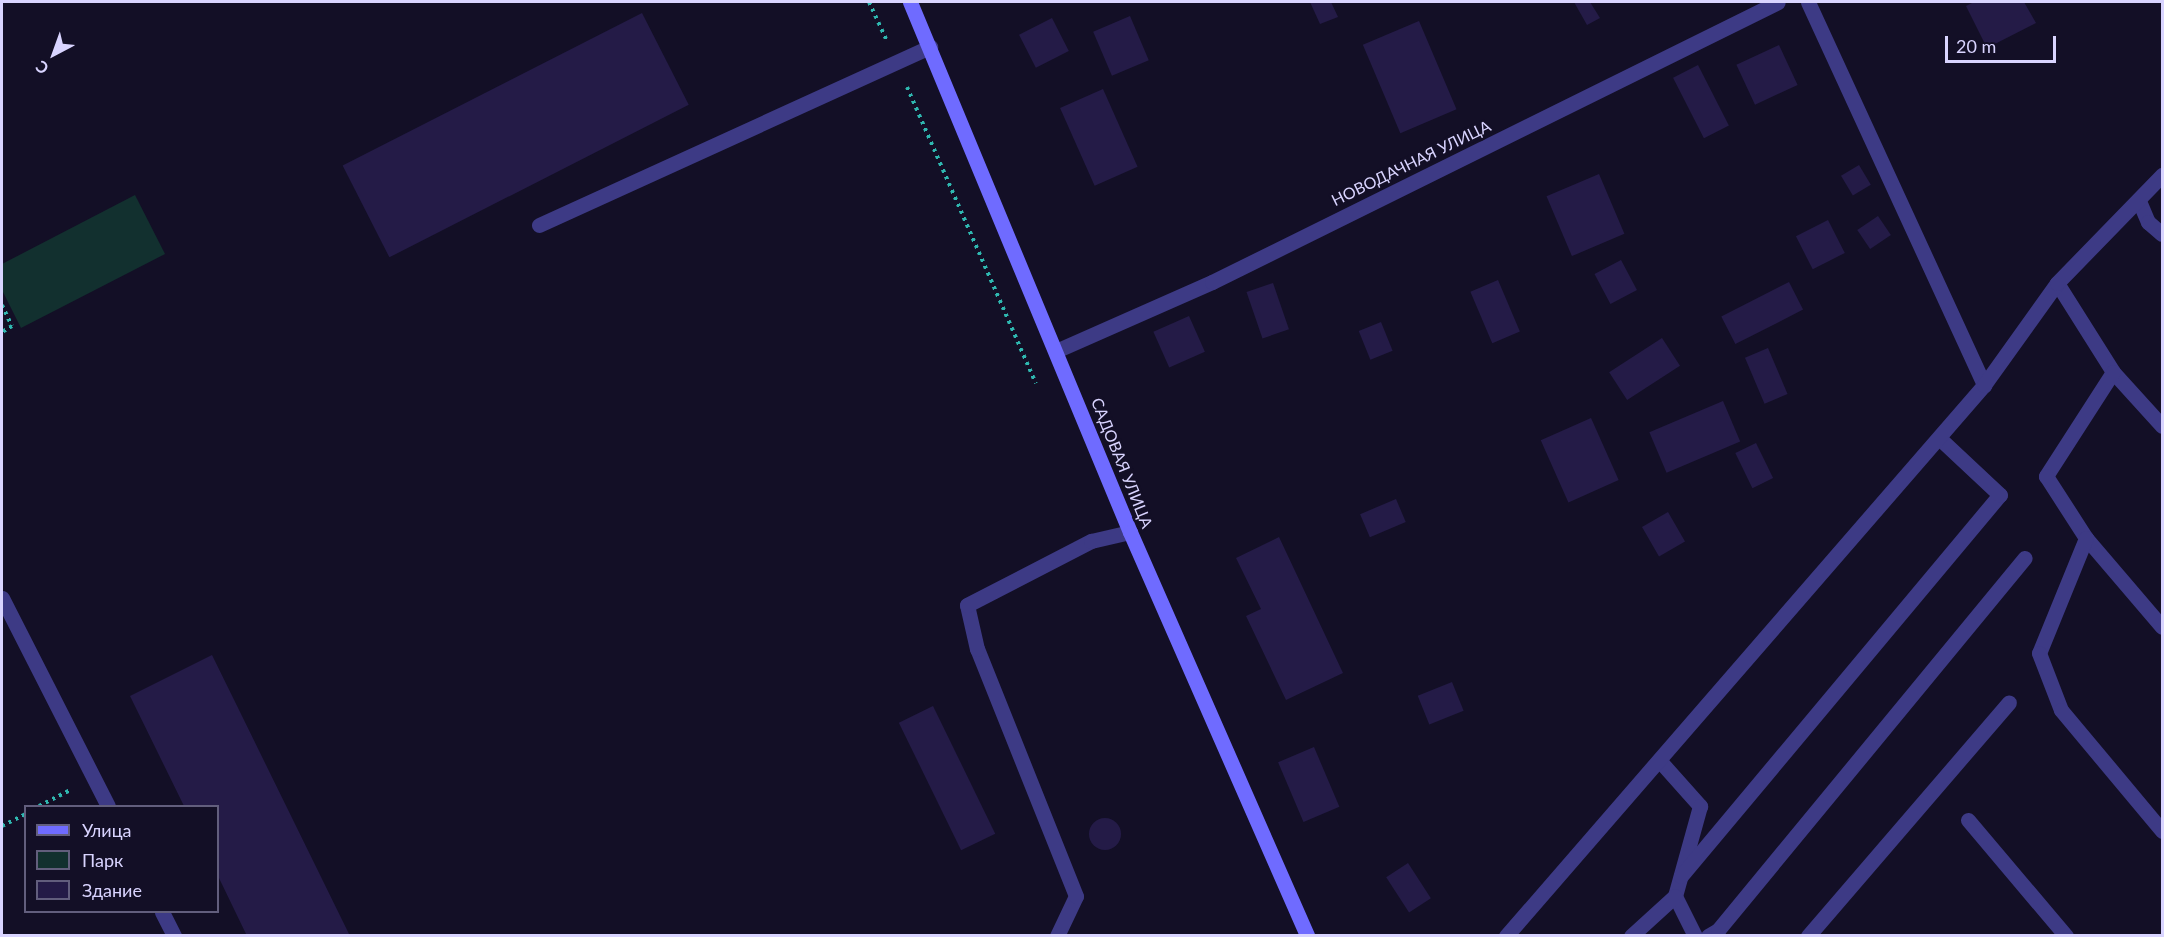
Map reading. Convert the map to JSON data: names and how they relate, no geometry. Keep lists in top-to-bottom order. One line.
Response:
{"streets":{"street":["НОВОДАЧНАЯ УЛИЦА","САДОВАЯ УЛИЦА"]},"crossings":[["НОВОДАЧНАЯ УЛИЦА","САДОВАЯ УЛИЦА"]],"legend":["Улица","Парк","Здание"],"scale_bar":"20 m","north":"bottom left"}
